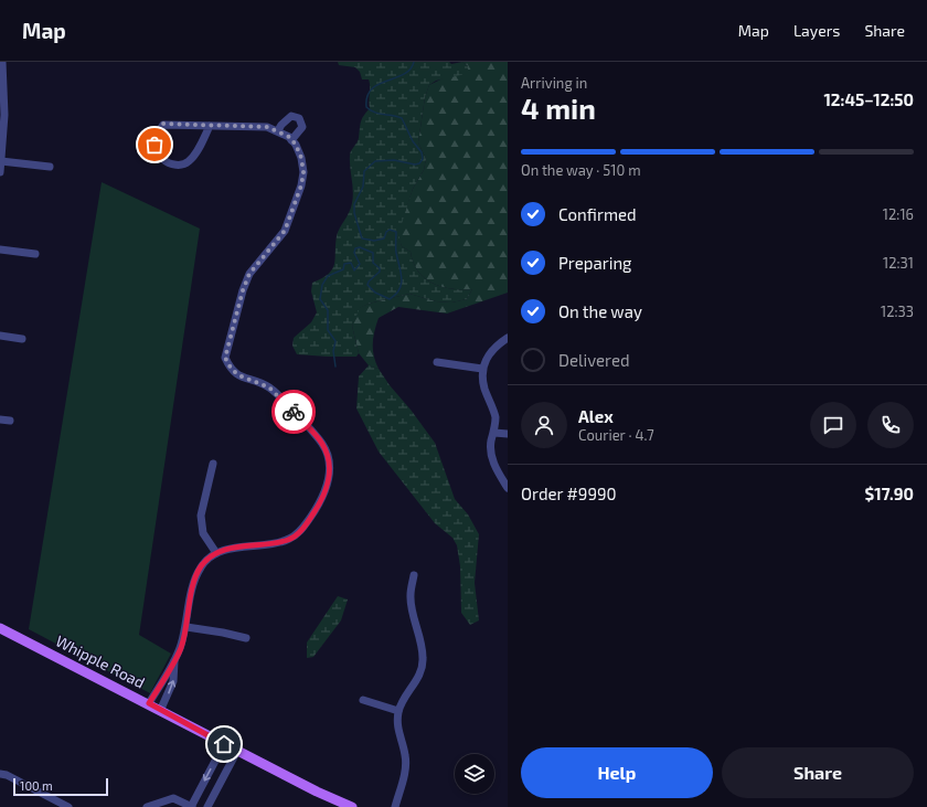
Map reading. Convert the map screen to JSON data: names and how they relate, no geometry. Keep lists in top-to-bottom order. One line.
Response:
{"streets":{"main road":["Whipple Road"]},"scale_bar":"100 m","page":{"header":"Map","nav":["Map","Layers","Share"],"heading":["4 min","Arriving in","12:45–12:50"],"panel":["Alex","Courier · 4.7","Order #9990","$17.90"],"bar":"On the way · 510 m","list":[["Confirmed","12:16"],["Preparing","12:31"],["On the way","12:33"],"Delivered"],"buttons":["Help","Share"],"scale":"100 m"}}
